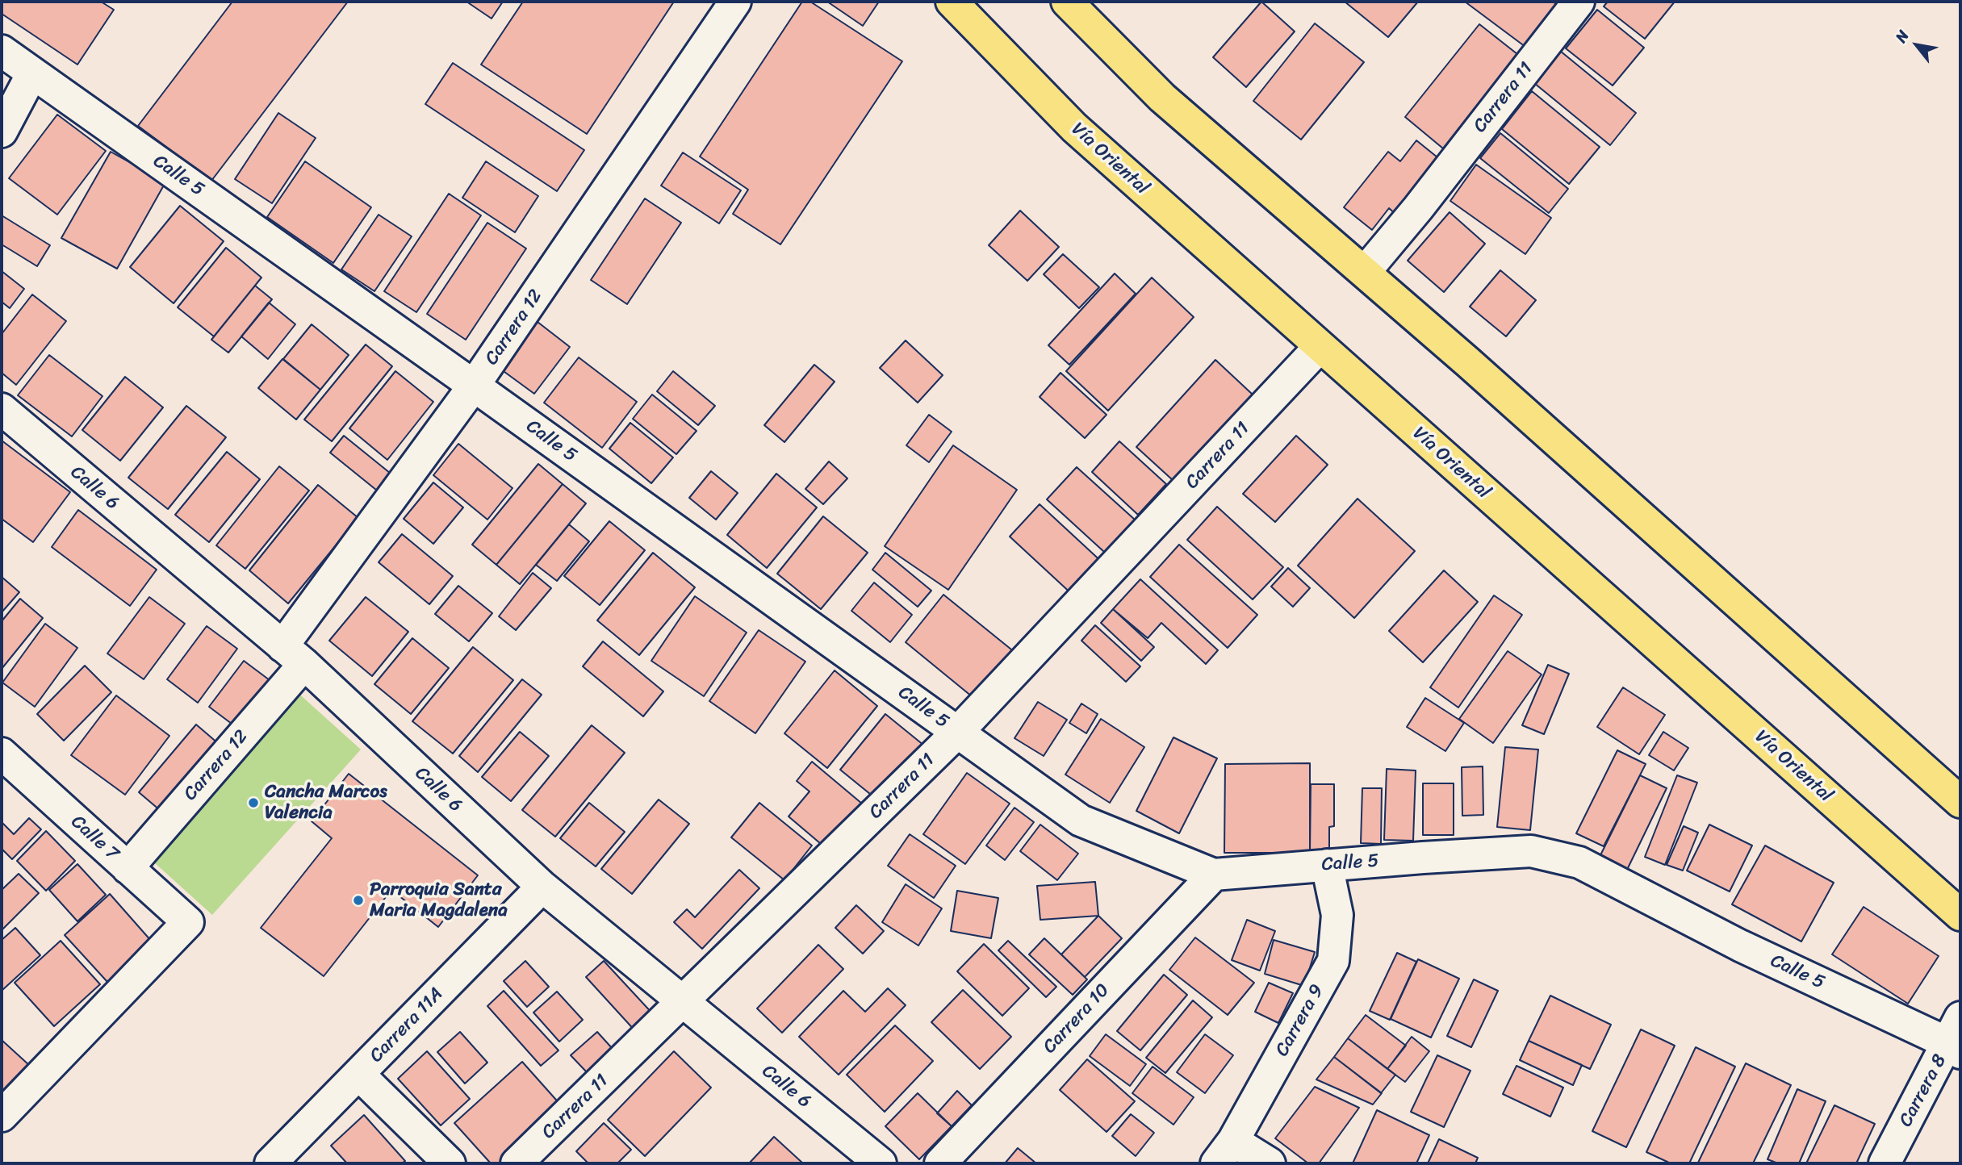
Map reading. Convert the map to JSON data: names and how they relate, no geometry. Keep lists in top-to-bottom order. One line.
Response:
{"streets":{"highway":["Vía Oriental"],"street":["Carrera 11","Calle 5","Carrera 12","Calle 6","Calle 7","Carrera 10","Carrera 9","Carrera 11A","Carrera 8"]},"crossings":[["Carrera 11","Vía Oriental"],["Carrera 11","Calle 5"],["Carrera 11","Calle 6"],["Calle 5","Carrera 12"],["Calle 5","Carrera 10"],["Calle 5","Carrera 9"],["Calle 5","Carrera 8"],["Carrera 12","Calle 6"],["Carrera 12","Calle 7"],["Calle 6","Carrera 11A"]],"places":["Cancha Marcos Valencia","Parroquia Santa Maria Magdalena"],"north":"top left"}
